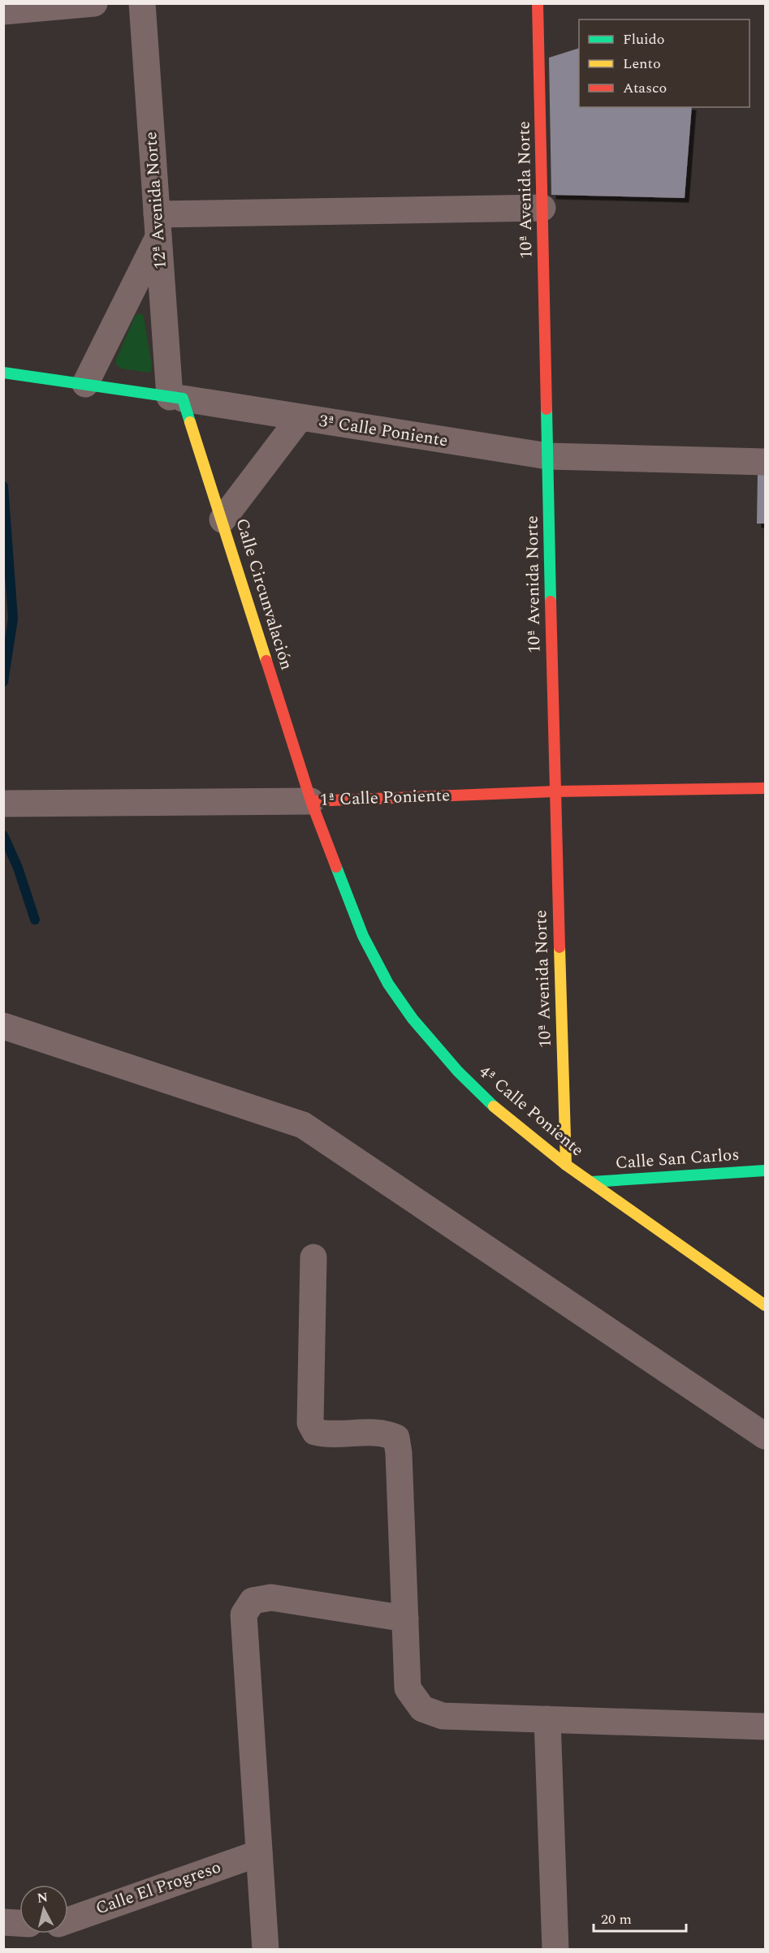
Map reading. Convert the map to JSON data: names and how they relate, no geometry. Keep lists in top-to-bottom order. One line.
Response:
{"streets":{"main road":["10ª Avenida Norte","3ª Calle Poniente","Calle Circunvalación","1ª Calle Poniente","4ª Calle Poniente","Calle San Carlos"],"street":["12ª Avenida Norte","Calle El Progreso"]},"crossings":[["10ª Avenida Norte","3ª Calle Poniente"],["10ª Avenida Norte","1ª Calle Poniente"],["10ª Avenida Norte","4ª Calle Poniente"],["12ª Avenida Norte","3ª Calle Poniente"],["12ª Avenida Norte","Calle Circunvalación"],["3ª Calle Poniente","Calle Circunvalación"],["Calle Circunvalación","1ª Calle Poniente"],["Calle Circunvalación","4ª Calle Poniente"],["1ª Calle Poniente","4ª Calle Poniente"],["4ª Calle Poniente","Calle San Carlos"]],"legend":["Fluido","Lento","Atasco"],"scale_bar":"20 m","north":"top"}
